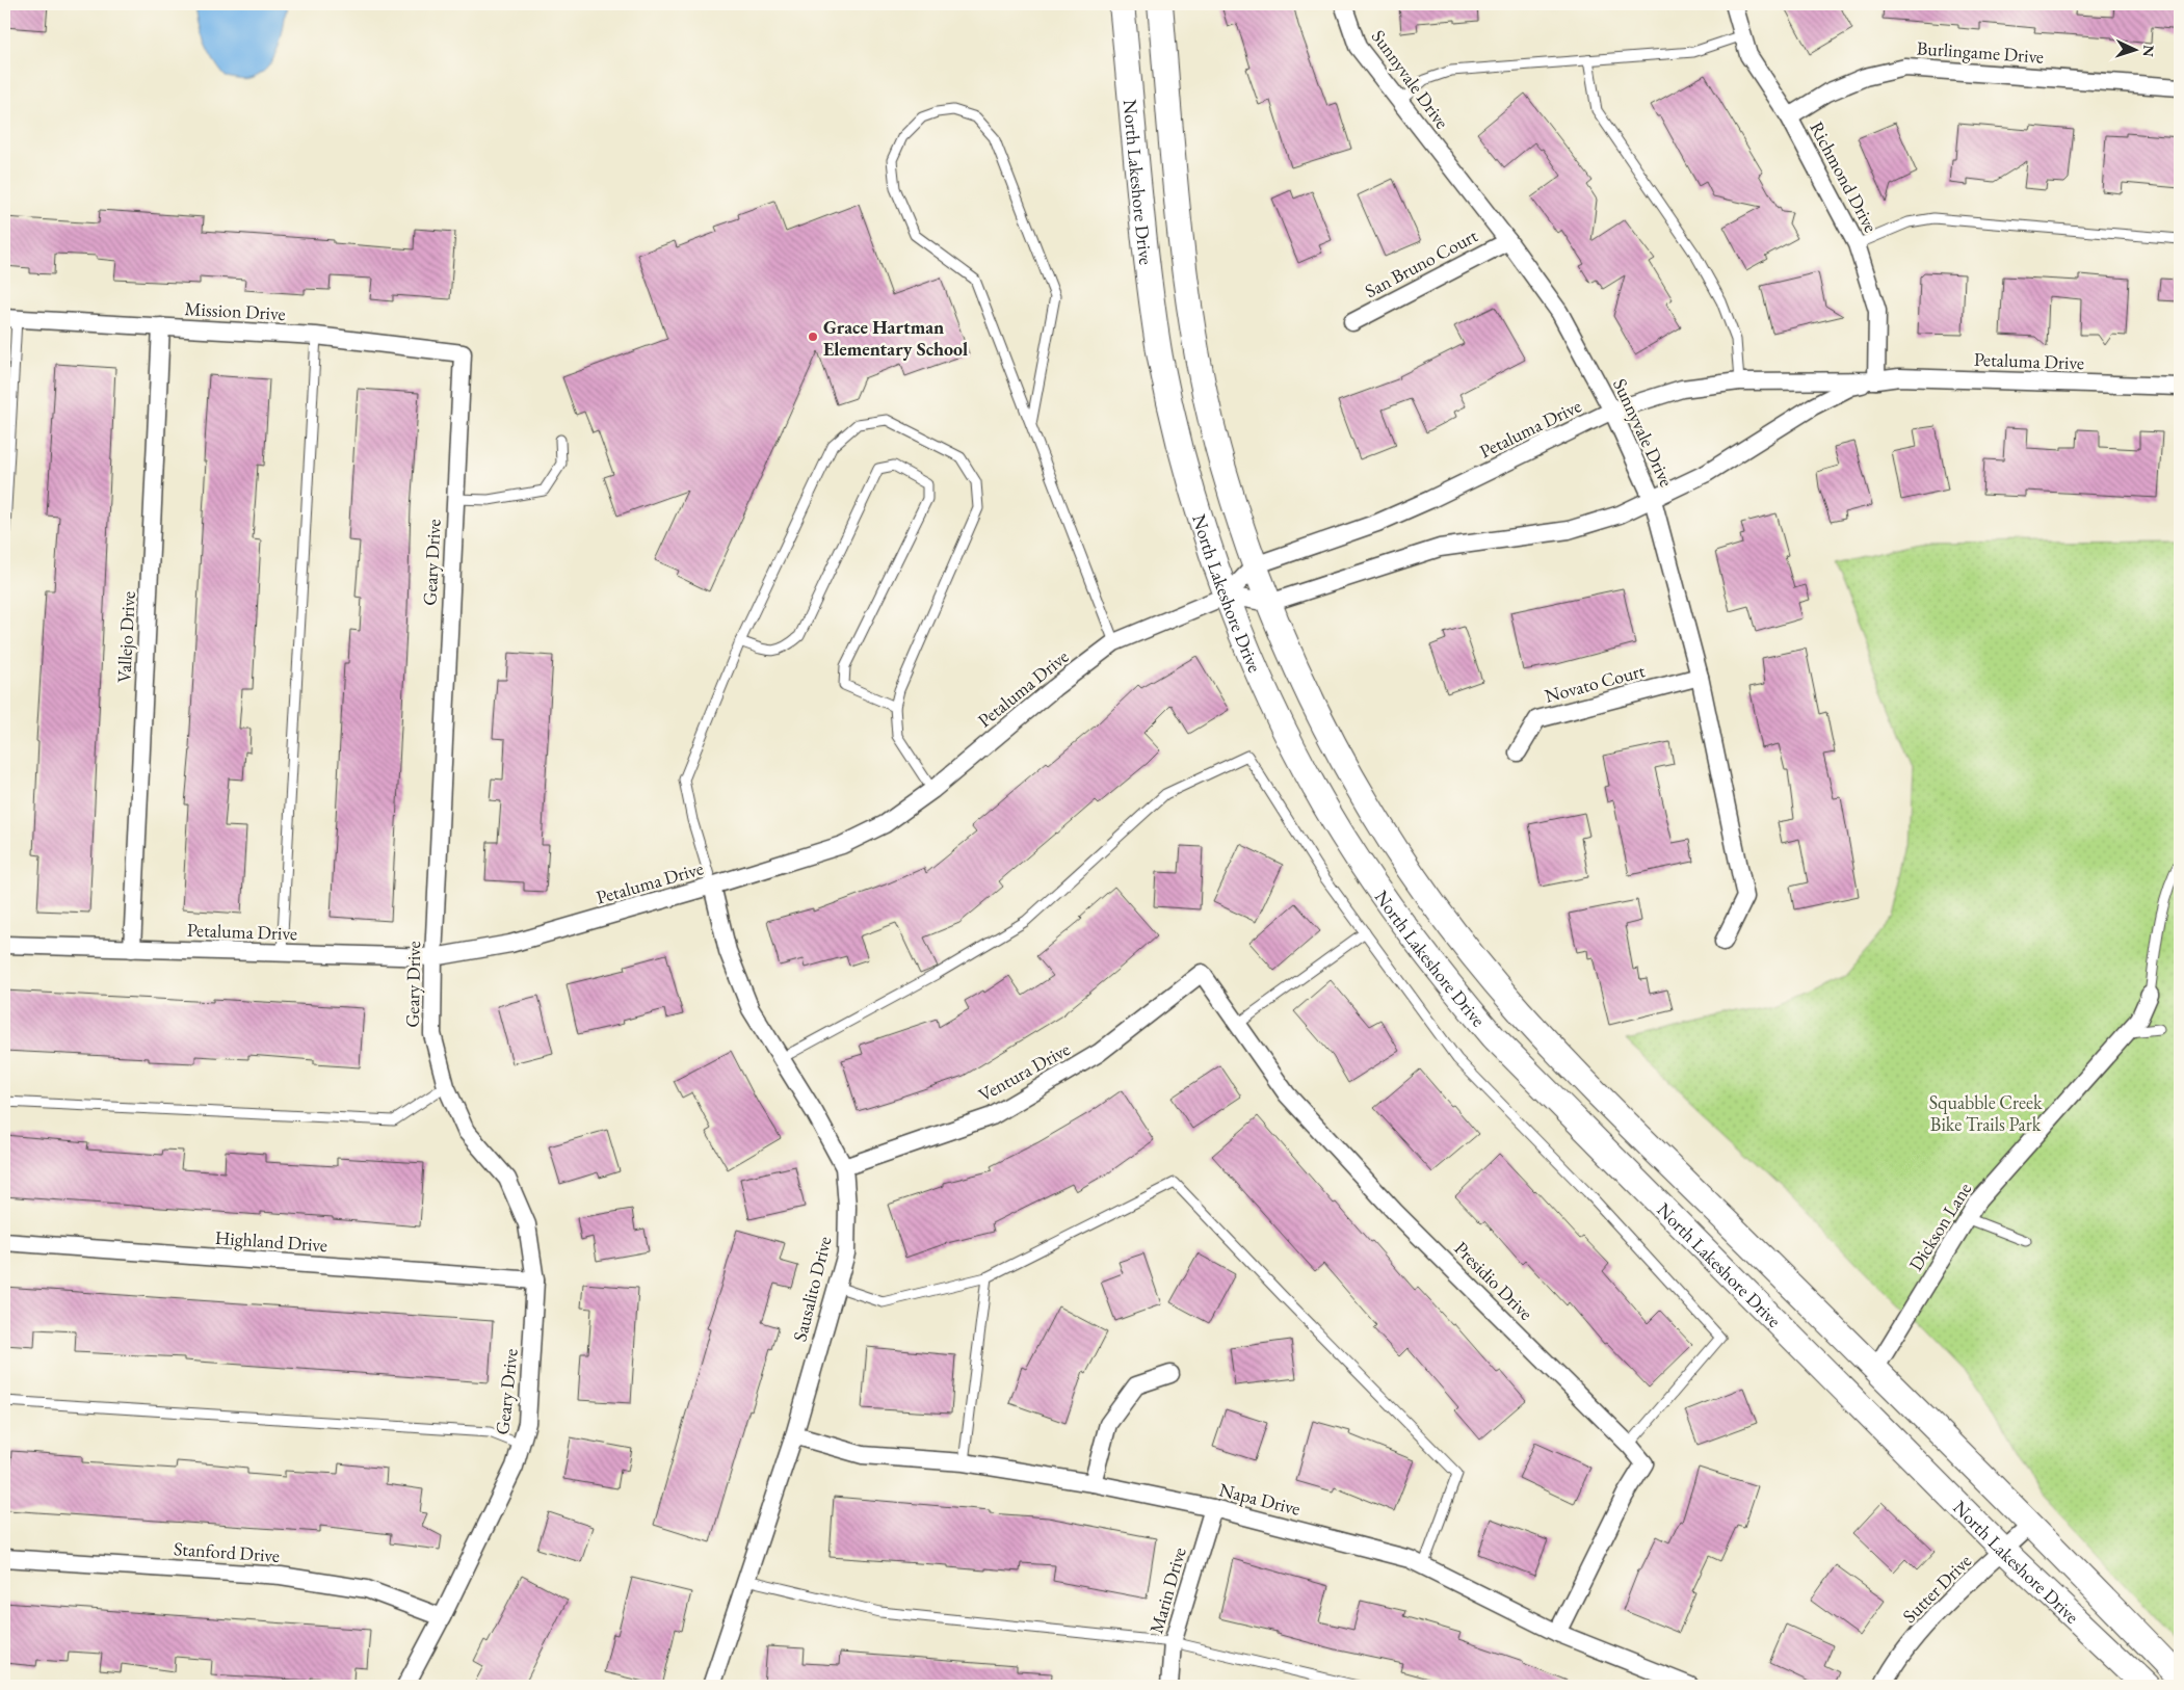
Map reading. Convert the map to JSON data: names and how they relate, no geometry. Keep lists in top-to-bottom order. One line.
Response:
{"streets":{"main road":["North Lakeshore Drive"],"street":["Burlingame Drive","Sunnyvale Drive","Richmond Drive","San Bruno Court","Mission Drive","Petaluma Drive","Geary Drive","Vallejo Drive","Novato Court","Ventura Drive","Dickson Lane","Highland Drive","Presidio Drive","Sausalito Drive","Napa Drive","Stanford Drive","Sutter Drive","Marin Drive"]},"crossings":[["Burlingame Drive","Richmond Drive"],["Sunnyvale Drive","San Bruno Court"],["Sunnyvale Drive","Petaluma Drive"],["Sunnyvale Drive","Novato Court"],["Richmond Drive","Petaluma Drive"],["North Lakeshore Drive","Petaluma Drive"],["North Lakeshore Drive","Dickson Lane"],["North Lakeshore Drive","Sutter Drive"],["Mission Drive","Geary Drive"],["Mission Drive","Vallejo Drive"],["Petaluma Drive","Geary Drive"],["Petaluma Drive","Vallejo Drive"],["Petaluma Drive","Sausalito Drive"],["Geary Drive","Highland Drive"],["Geary Drive","Stanford Drive"],["Ventura Drive","Presidio Drive"],["Ventura Drive","Sausalito Drive"],["Presidio Drive","Napa Drive"],["Sausalito Drive","Napa Drive"],["Napa Drive","Marin Drive"]],"parks":["Squabble Creek Bike Trails Park"],"places":["Grace Hartman Elementary School"],"north":"right"}
